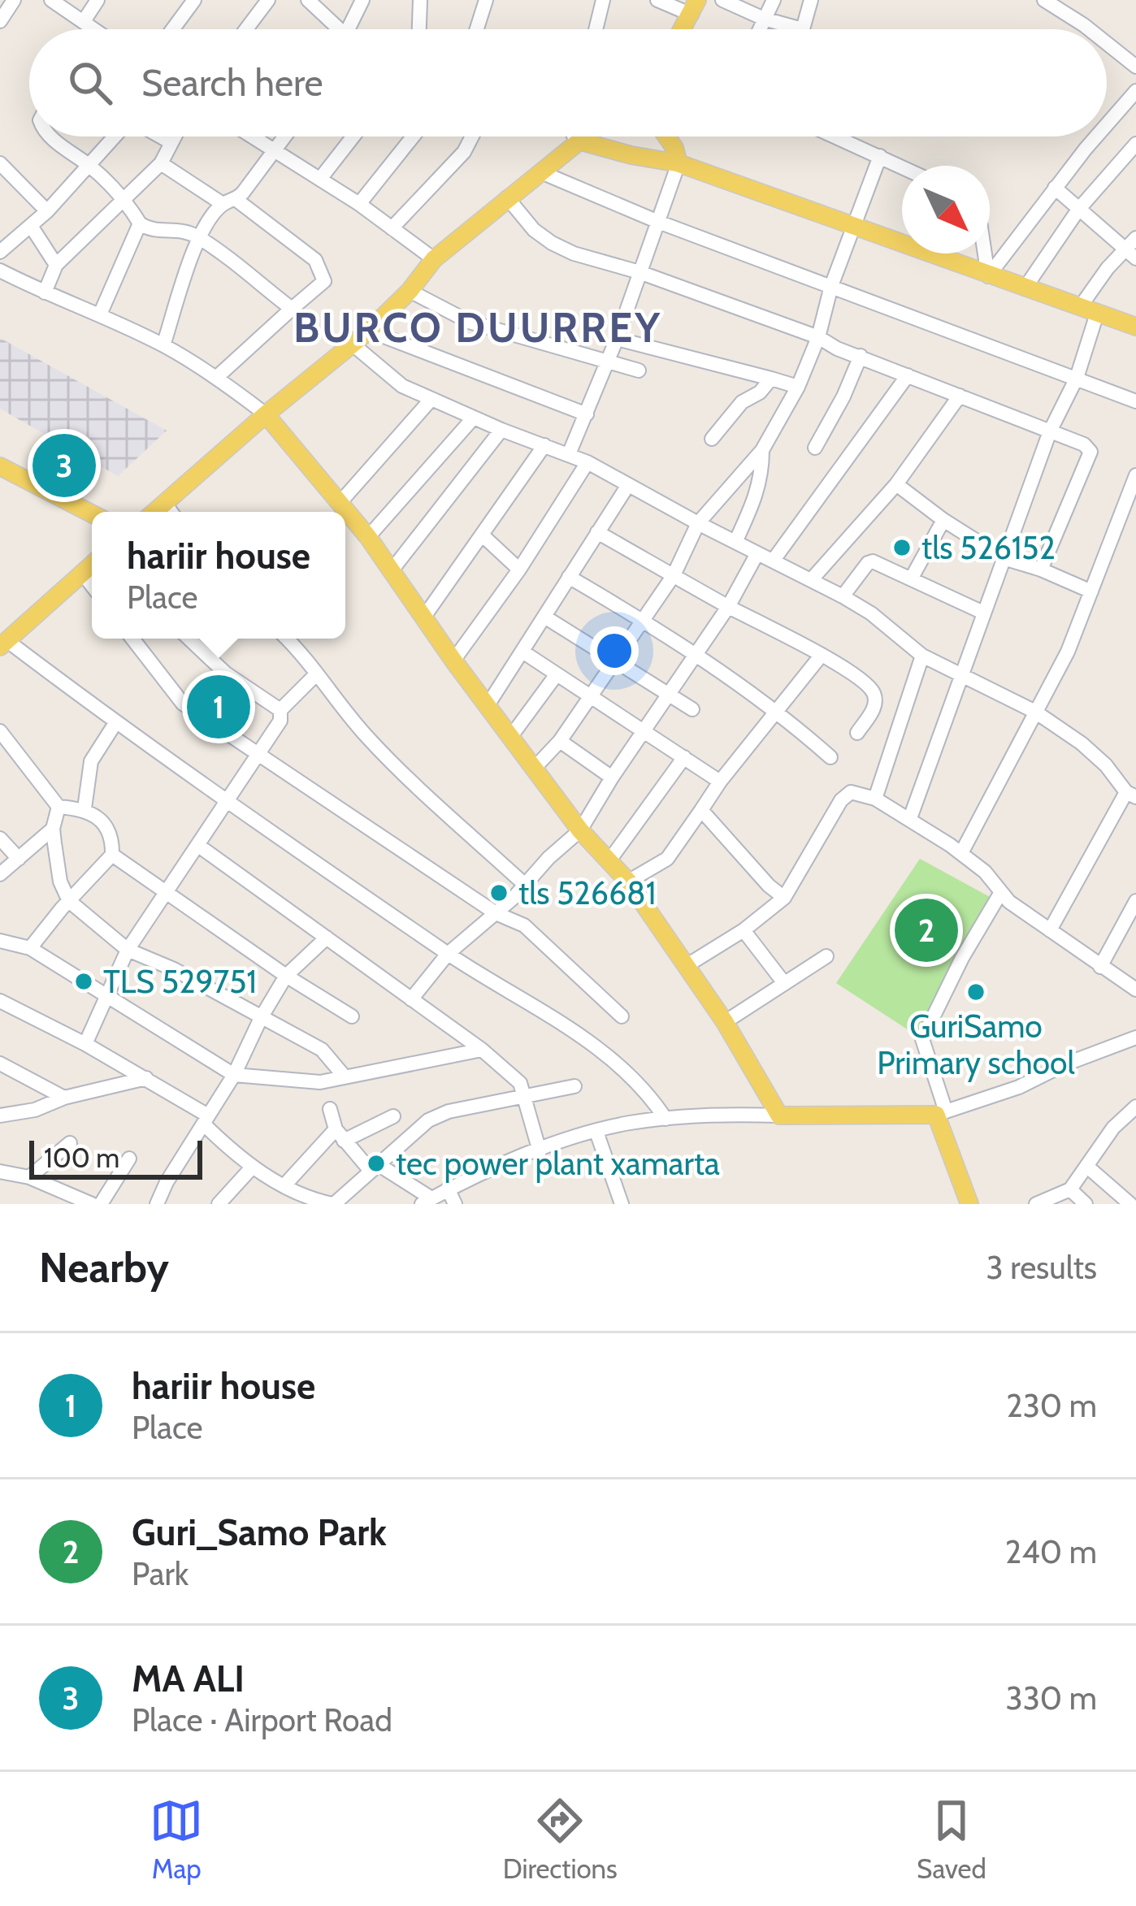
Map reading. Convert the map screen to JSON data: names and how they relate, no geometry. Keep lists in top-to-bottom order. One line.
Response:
{"districts":["BURCO DUURREY"],"places":["tls 526152","tls 526681","TLS 529751","GuriSamo Primary school","tec power plant xamarta"],"scale_bar":"100 m","north":"bottom right","page":{"search":"Search here","pins":["3","1","2"],"popup":["hariir house","Place"],"scale":"100 m","heading":["Nearby","3 results"],"list":[{"mark":"1","name":"hariir house","note":"Place","value":"230 m"},{"mark":"2","name":"Guri_Samo Park","note":"Park","value":"240 m"},{"mark":"3","name":"MA ALI","note":"Place · Airport Road","value":"330 m"}],"nav":["Map","Directions","Saved"]}}
